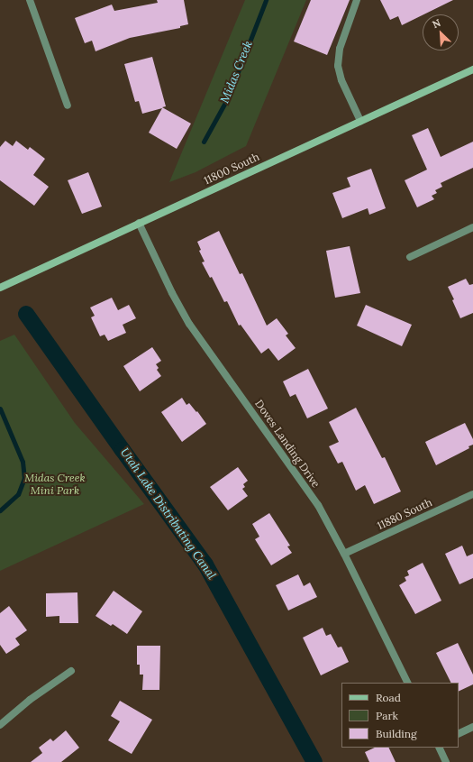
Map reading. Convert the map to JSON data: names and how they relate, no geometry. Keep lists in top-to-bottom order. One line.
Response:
{"streets":{"main road":["11800 South"],"street":["Doves Landing Drive","11880 South"]},"crossings":[["11800 South","Doves Landing Drive"],["Doves Landing Drive","11880 South"]],"water":["Midas Creek","Utah Lake Distributing Canal"],"parks":["Midas Creek Mini Park"],"legend":["Road","Park","Building"],"north":"top left"}
